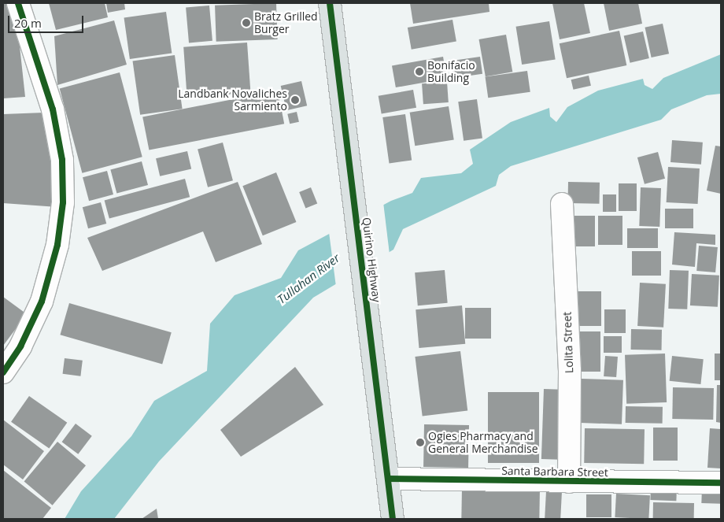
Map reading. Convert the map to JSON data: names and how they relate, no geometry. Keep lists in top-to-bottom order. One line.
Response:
{"streets":{"main road":["Quirino Highway"],"street":["Lolita Street","Santa Barbara Street"]},"crossings":[["Quirino Highway","Santa Barbara Street"],["Lolita Street","Santa Barbara Street"]],"water":["Tullahan River"],"places":["Bratz Grilled Burger","Bonifacio Building","Landbank Novaliches Sarmiento","Ogies Pharmacy and General Merchandise"],"scale_bar":"20 m"}
